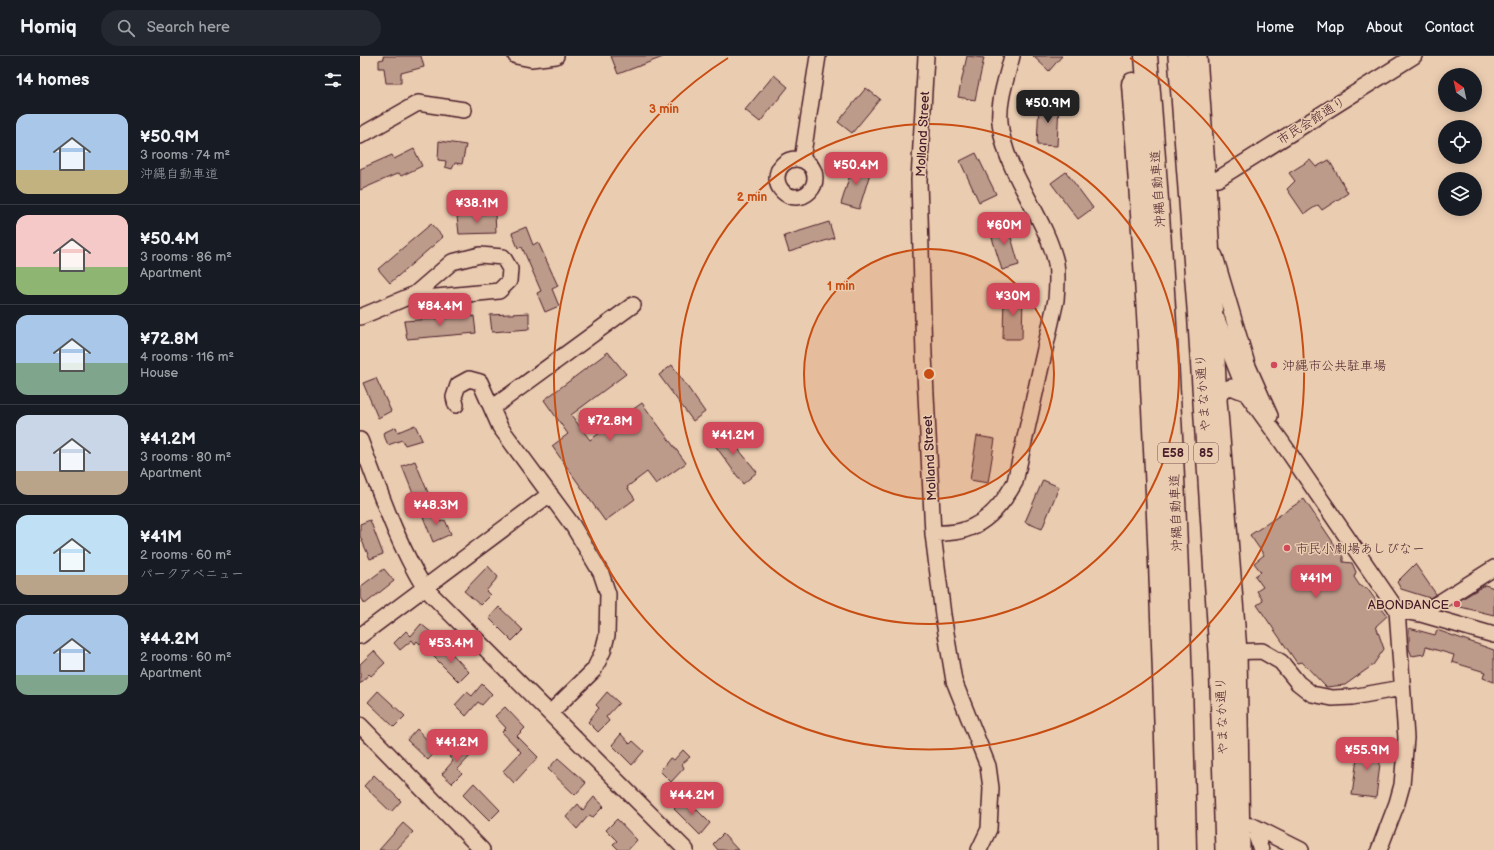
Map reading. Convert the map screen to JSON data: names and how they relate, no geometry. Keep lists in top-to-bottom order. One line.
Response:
{"streets":{"highway":["沖縄自動車道","E58"],"main road":["やまなか通り","85"],"street":["市民会館通り","Molland Street"]},"crossings":[["市民会館通り","やまなか通り"]],"places":["沖縄市公共駐車場","市民小劇場あしびなー","ABONDANCE"],"north":"top left","page":{"header":"Homiq","search":"Search here","nav":["Home","Map","About","Contact"],"heading":"14 homes","price":["¥50.9M","¥50.4M","¥38.1M","¥60M","¥30M","¥84.4M","¥72.8M","¥41.2M","¥48.3M","¥41M","¥53.4M","¥41.2M","¥55.9M","¥44.2M"],"list":[{"name":"¥50.9M","note":"3 rooms · 74 m² · 沖縄自動車道"},{"name":"¥50.4M","note":"3 rooms · 86 m² · Apartment"},{"name":"¥72.8M","note":"4 rooms · 116 m² · House"},{"name":"¥41.2M","note":"3 rooms · 80 m² · Apartment"},{"name":"¥41M","note":"2 rooms · 60 m² · パークアベニュー"},{"name":"¥44.2M","note":"2 rooms · 60 m² · Apartment"}]},"rings":["3 min","2 min","1 min"]}
